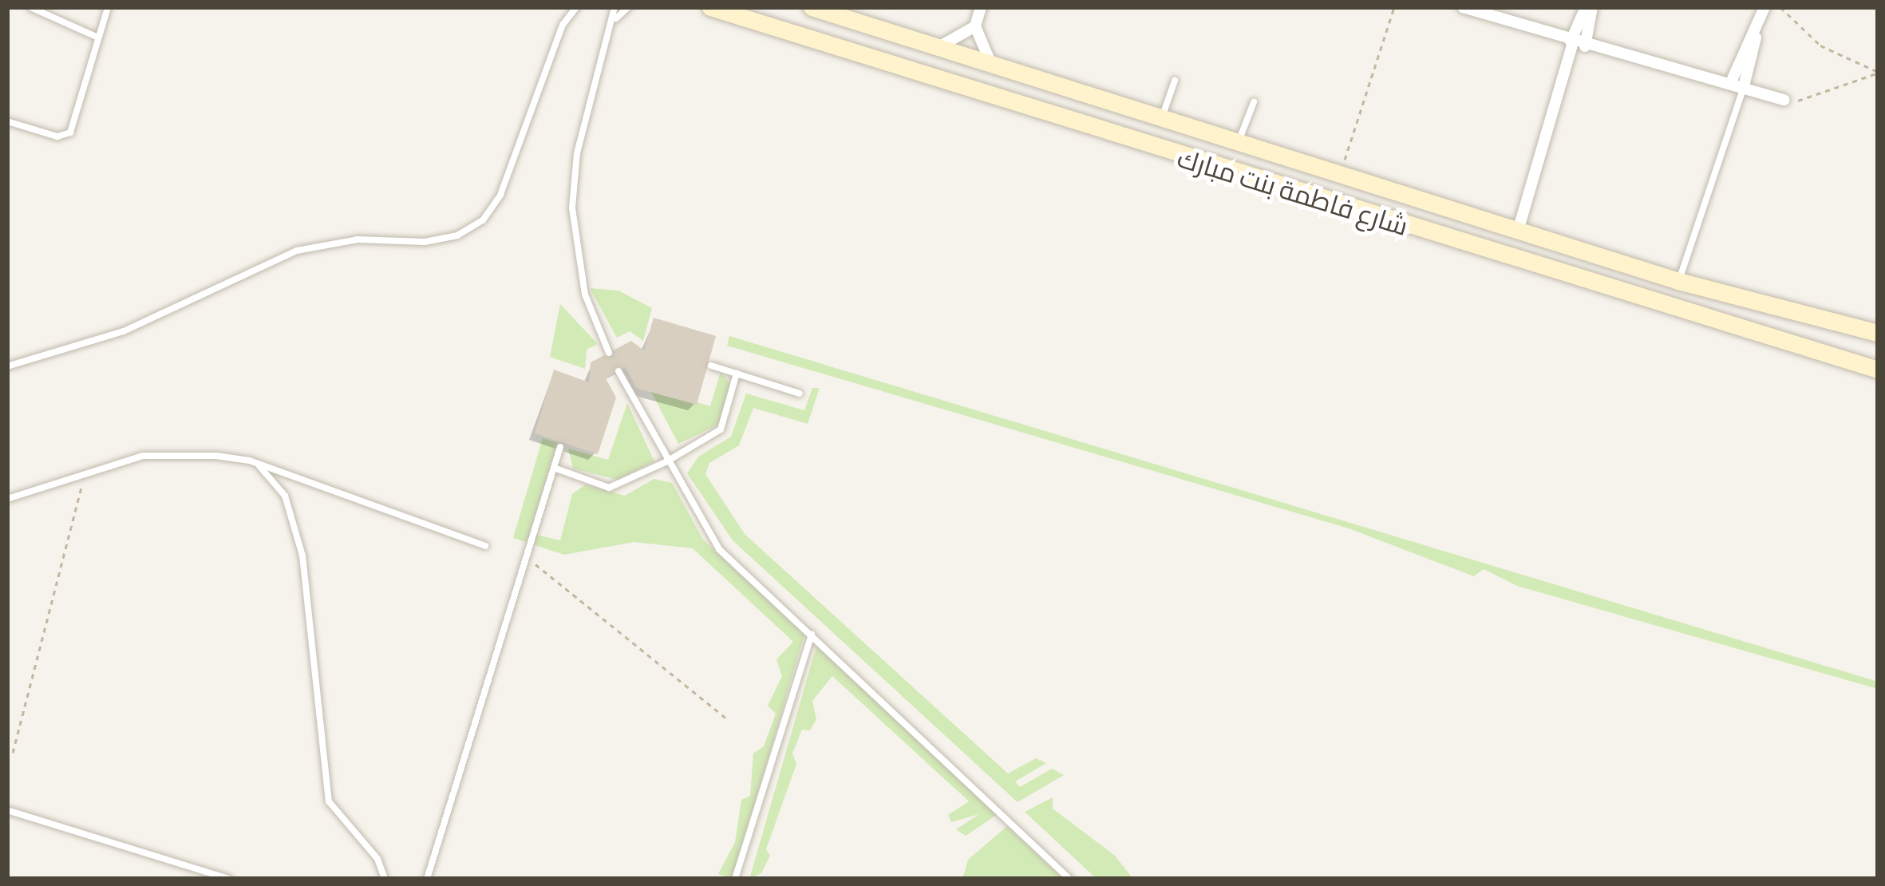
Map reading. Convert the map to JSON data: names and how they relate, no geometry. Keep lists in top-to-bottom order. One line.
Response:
{"streets":{"street":["شارع فاطمة بنت مبارك"]}}
